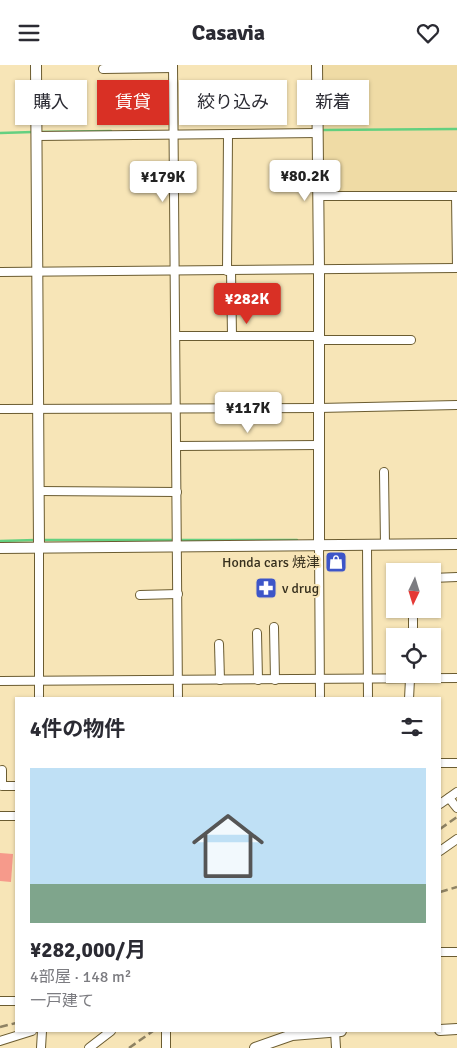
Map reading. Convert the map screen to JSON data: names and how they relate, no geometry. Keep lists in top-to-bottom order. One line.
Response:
{"places":{"shop":["Honda cars 焼津"],"pharmacy":["v drug"]},"north":"bottom","page":{"header":"Casavia","chip":["購入","賃貸","絞り込み","新着"],"price":["¥80.2K","¥179K","¥282K","¥117K"],"heading":"4件の物件","list":[{"name":"¥282,000/月","note":"4部屋 · 148 m² · 一戸建て"}]}}
